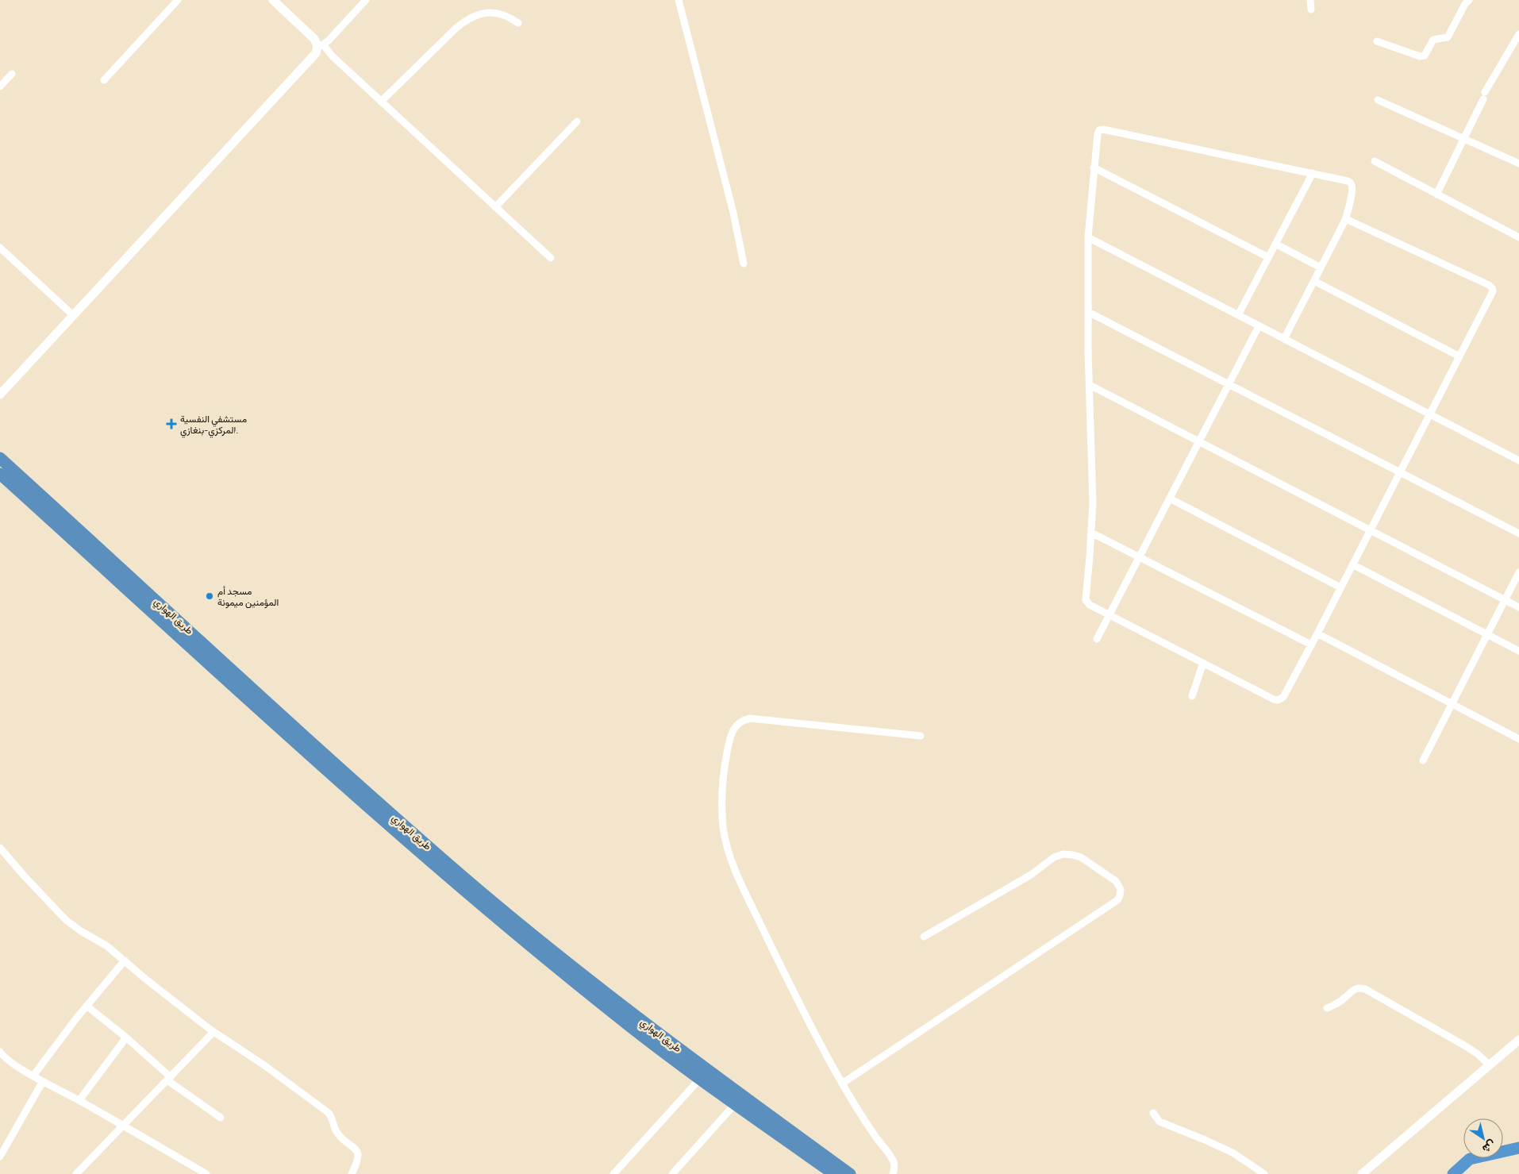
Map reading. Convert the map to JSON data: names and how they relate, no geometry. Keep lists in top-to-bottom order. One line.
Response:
{"streets":{"highway":["طريق الهواري"]},"places":{"health":["مستشفي النفسية المركزي-بنغازي."],"other":["مسجد أم المؤمنين ميمونة"]},"north":"bottom right"}
